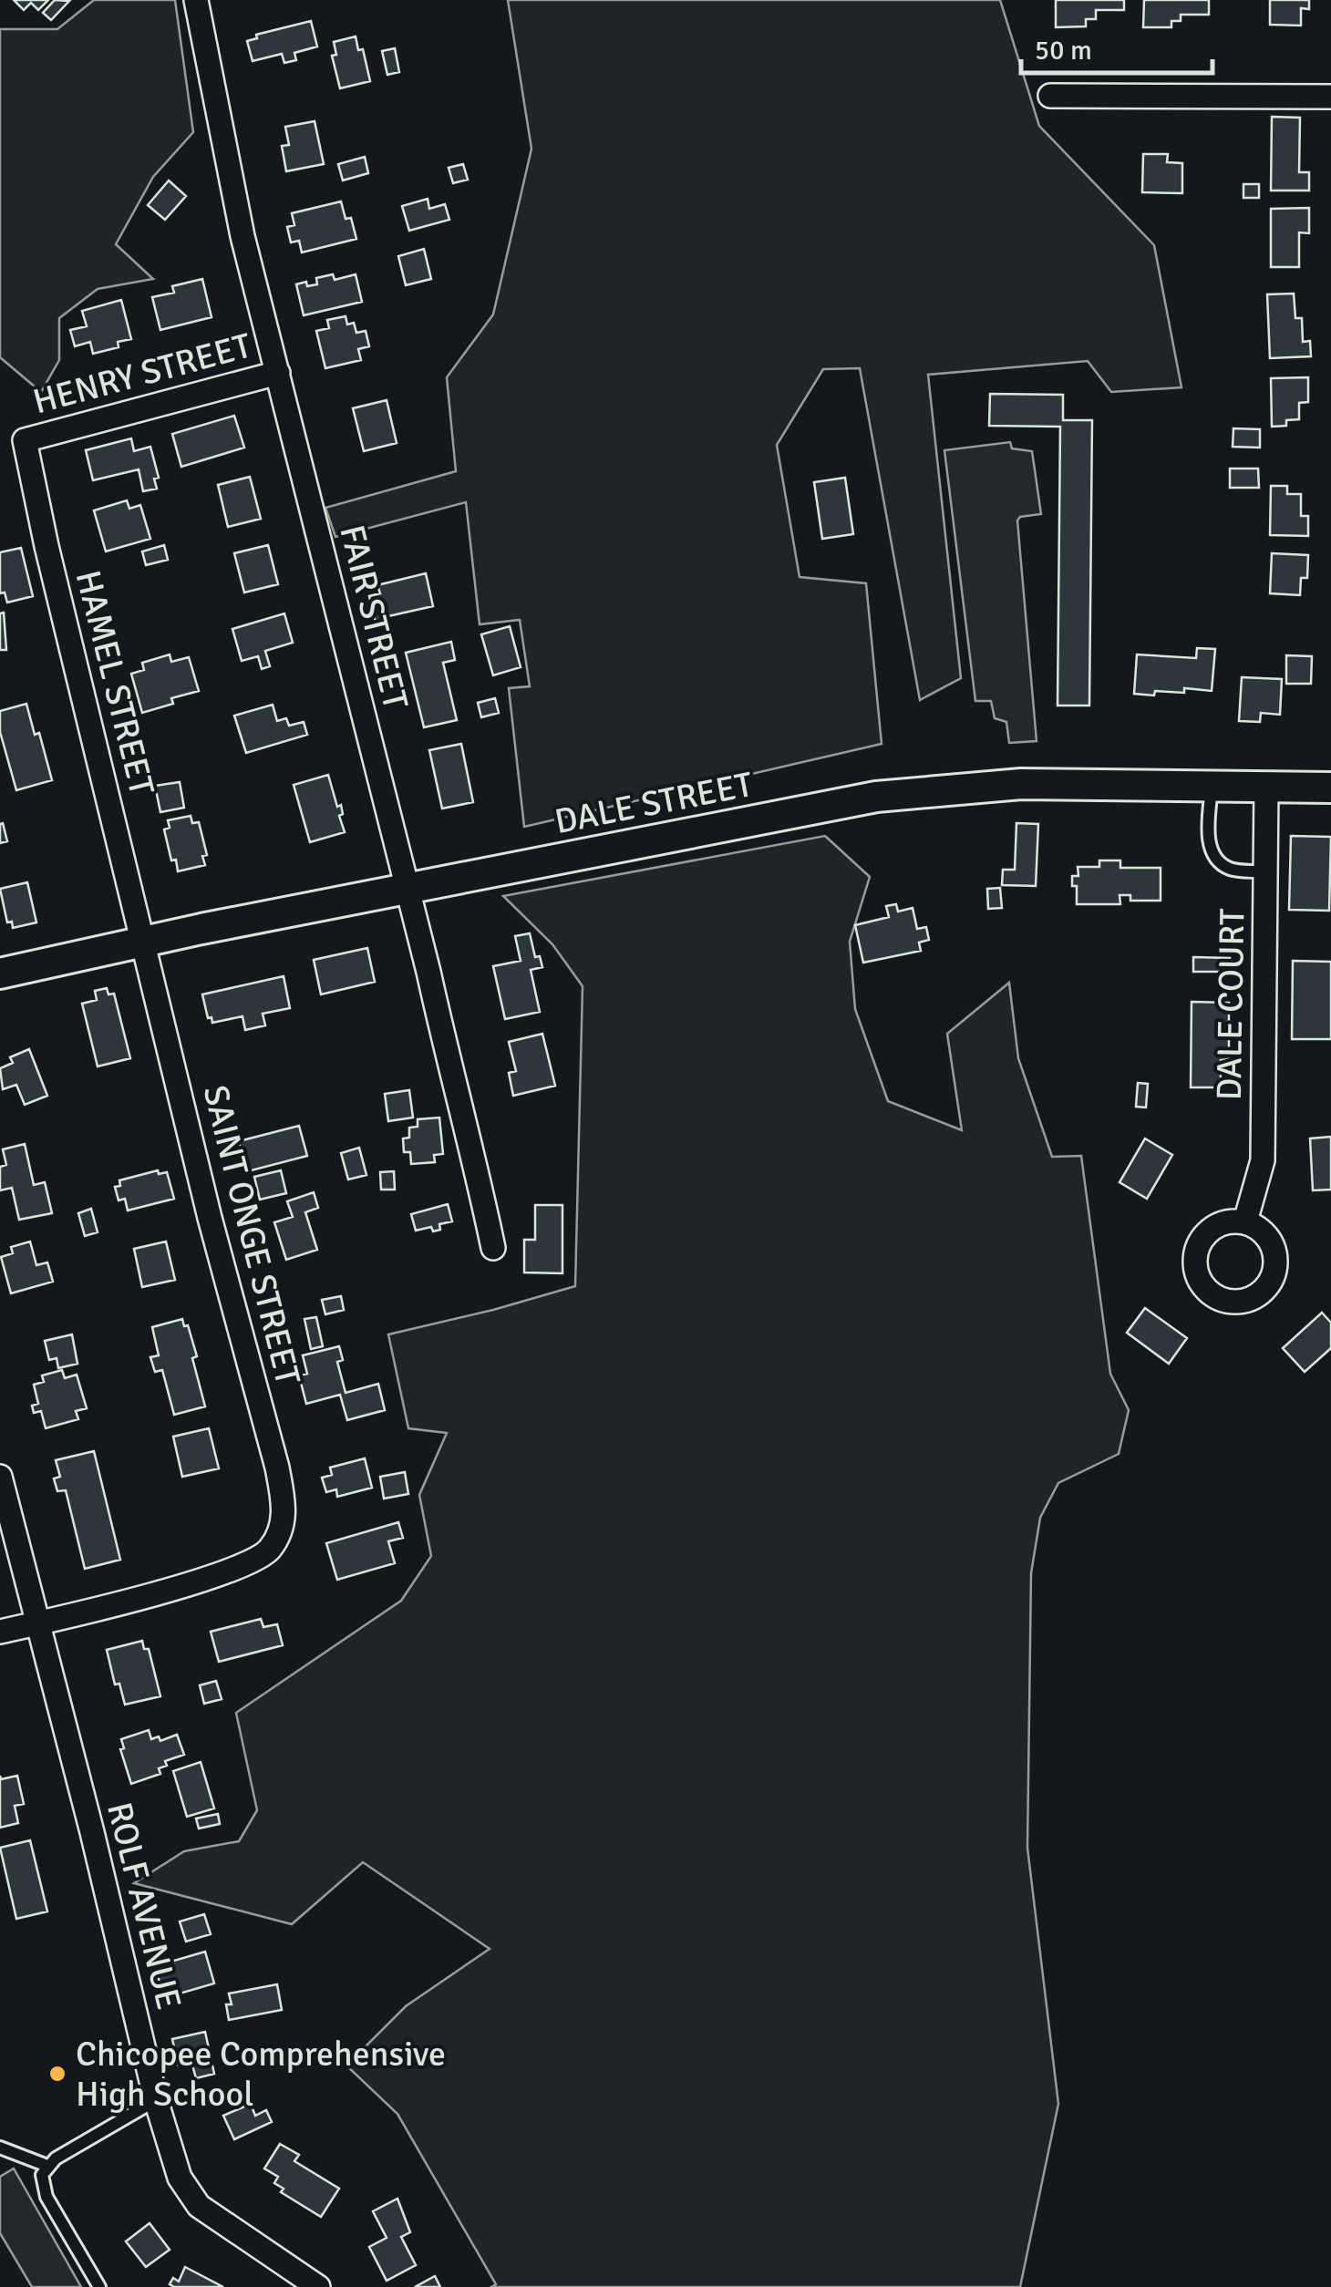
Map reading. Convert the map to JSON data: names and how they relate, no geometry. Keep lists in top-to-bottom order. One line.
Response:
{"streets":{"street":["HENRY STREET","FAIR STREET","HAMEL STREET","DALE STREET","DALE COURT","SAINT ONGE STREET","ROLF AVENUE"]},"crossings":[["HENRY STREET","FAIR STREET"],["HENRY STREET","HAMEL STREET"],["FAIR STREET","DALE STREET"],["HAMEL STREET","DALE STREET"],["HAMEL STREET","SAINT ONGE STREET"],["DALE STREET","DALE COURT"],["DALE STREET","SAINT ONGE STREET"],["SAINT ONGE STREET","ROLF AVENUE"]],"places":["Chicopee Comprehensive High School"],"scale_bar":"50 m"}
